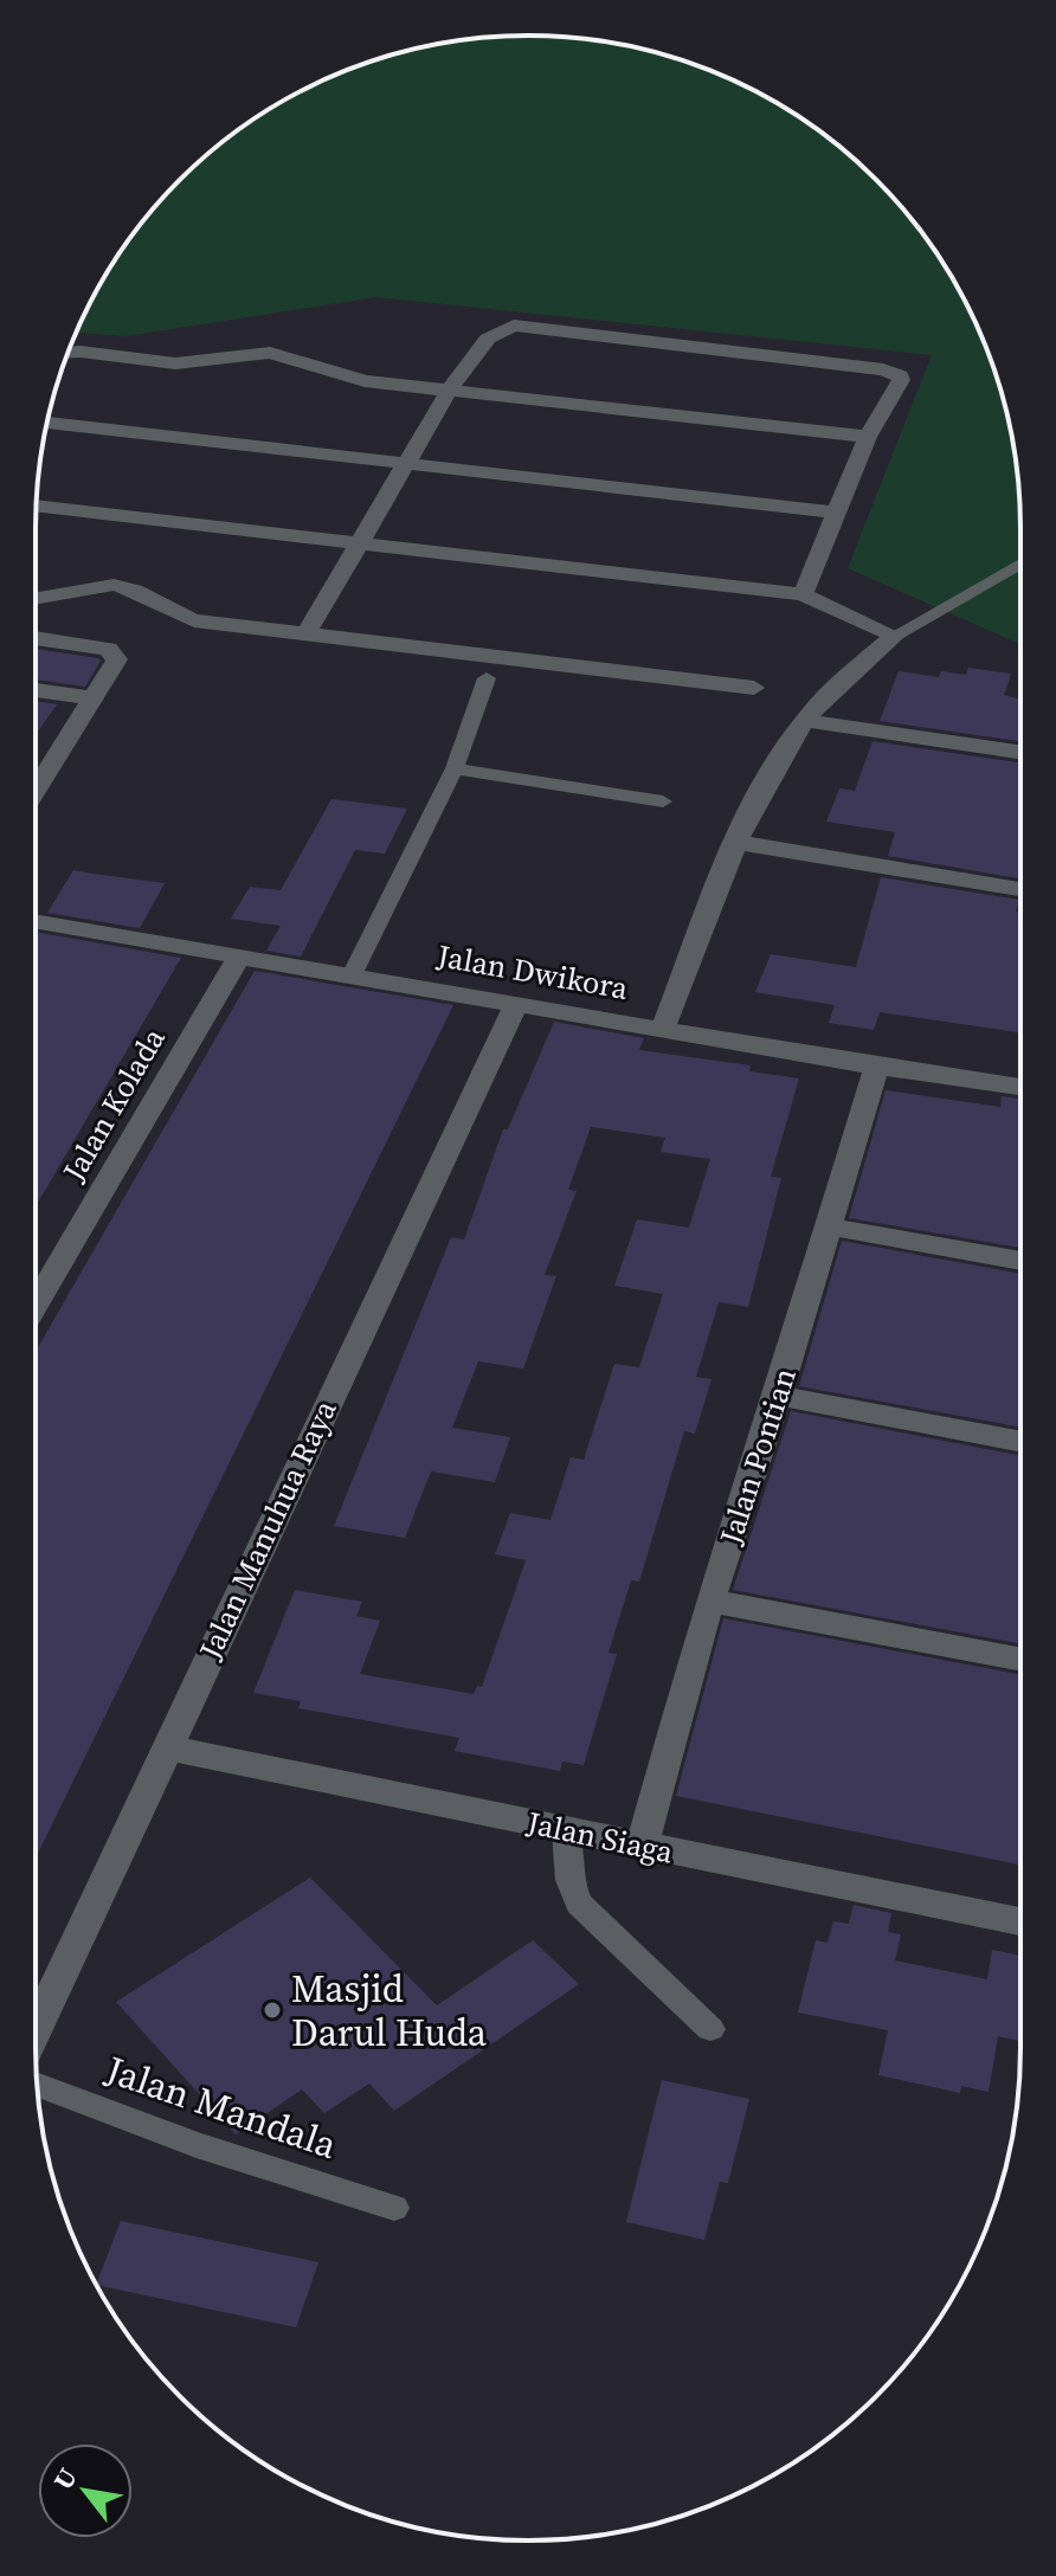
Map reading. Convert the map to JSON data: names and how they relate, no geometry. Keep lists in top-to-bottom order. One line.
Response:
{"streets":{"street":["Jalan Dwikora","Jalan Kolada","Jalan Pontian","Jalan Manuhua Raya","Jalan Siaga"],"lane":["Jalan Mandala"]},"crossings":[["Jalan Dwikora","Jalan Kolada"],["Jalan Dwikora","Jalan Pontian"],["Jalan Dwikora","Jalan Manuhua Raya"],["Jalan Pontian","Jalan Siaga"],["Jalan Manuhua Raya","Jalan Siaga"]],"places":["Masjid Darul Huda"],"north":"top left"}
